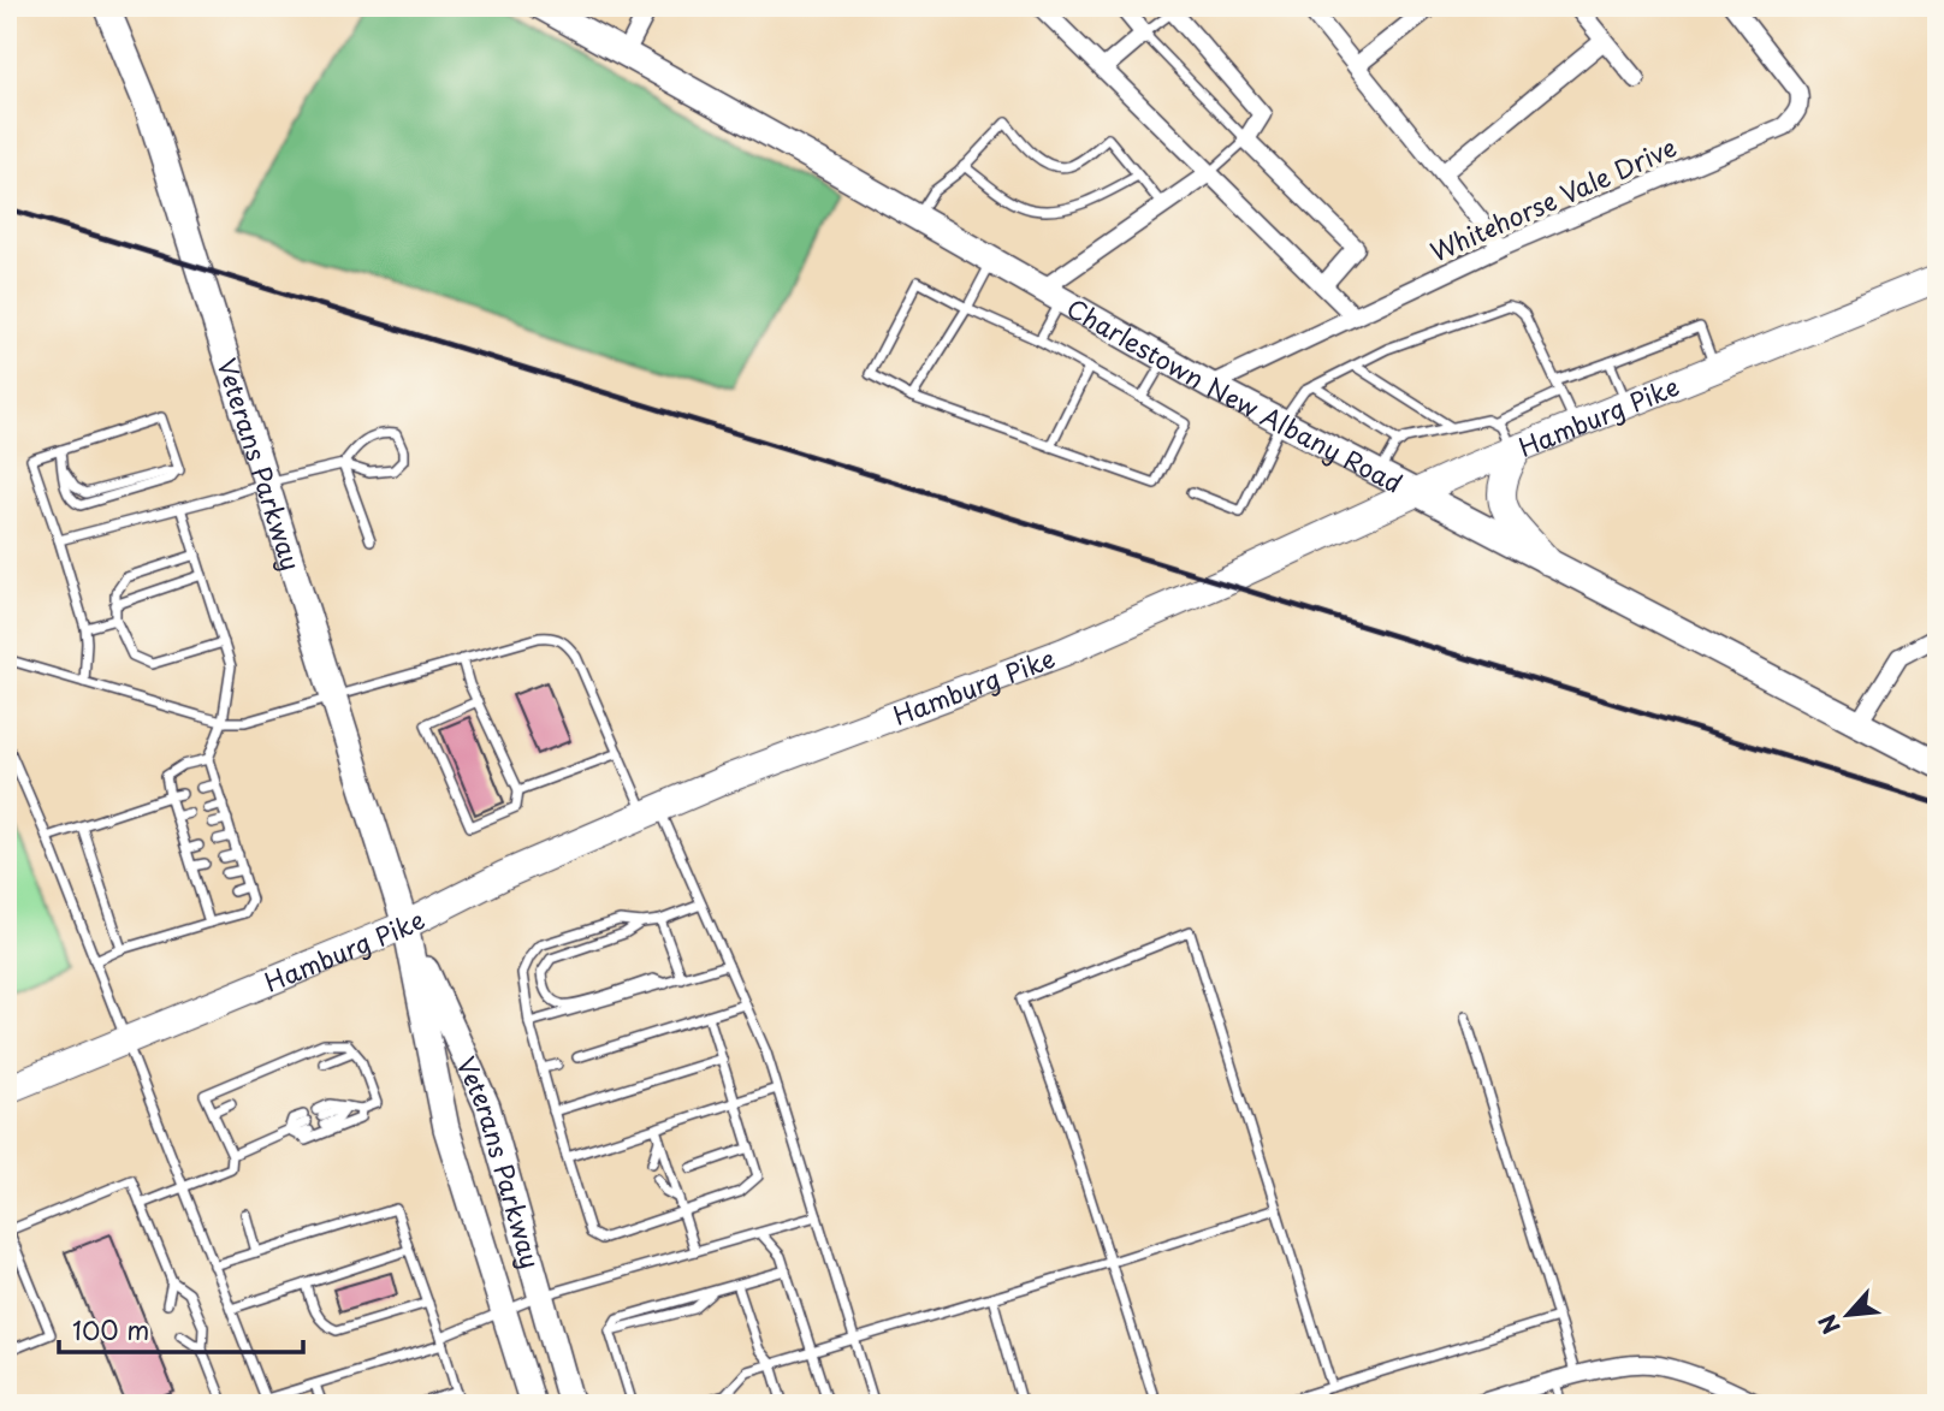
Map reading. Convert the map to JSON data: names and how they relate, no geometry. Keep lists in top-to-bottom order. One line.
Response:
{"streets":{"main road":["Charlestown New Albany Road","Hamburg Pike","Veterans Parkway"],"street":["Whitehorse Vale Drive"]},"crossings":[["Whitehorse Vale Drive","Charlestown New Albany Road"],["Charlestown New Albany Road","Hamburg Pike"],["Hamburg Pike","Veterans Parkway"]],"scale_bar":"100 m","north":"bottom left"}
